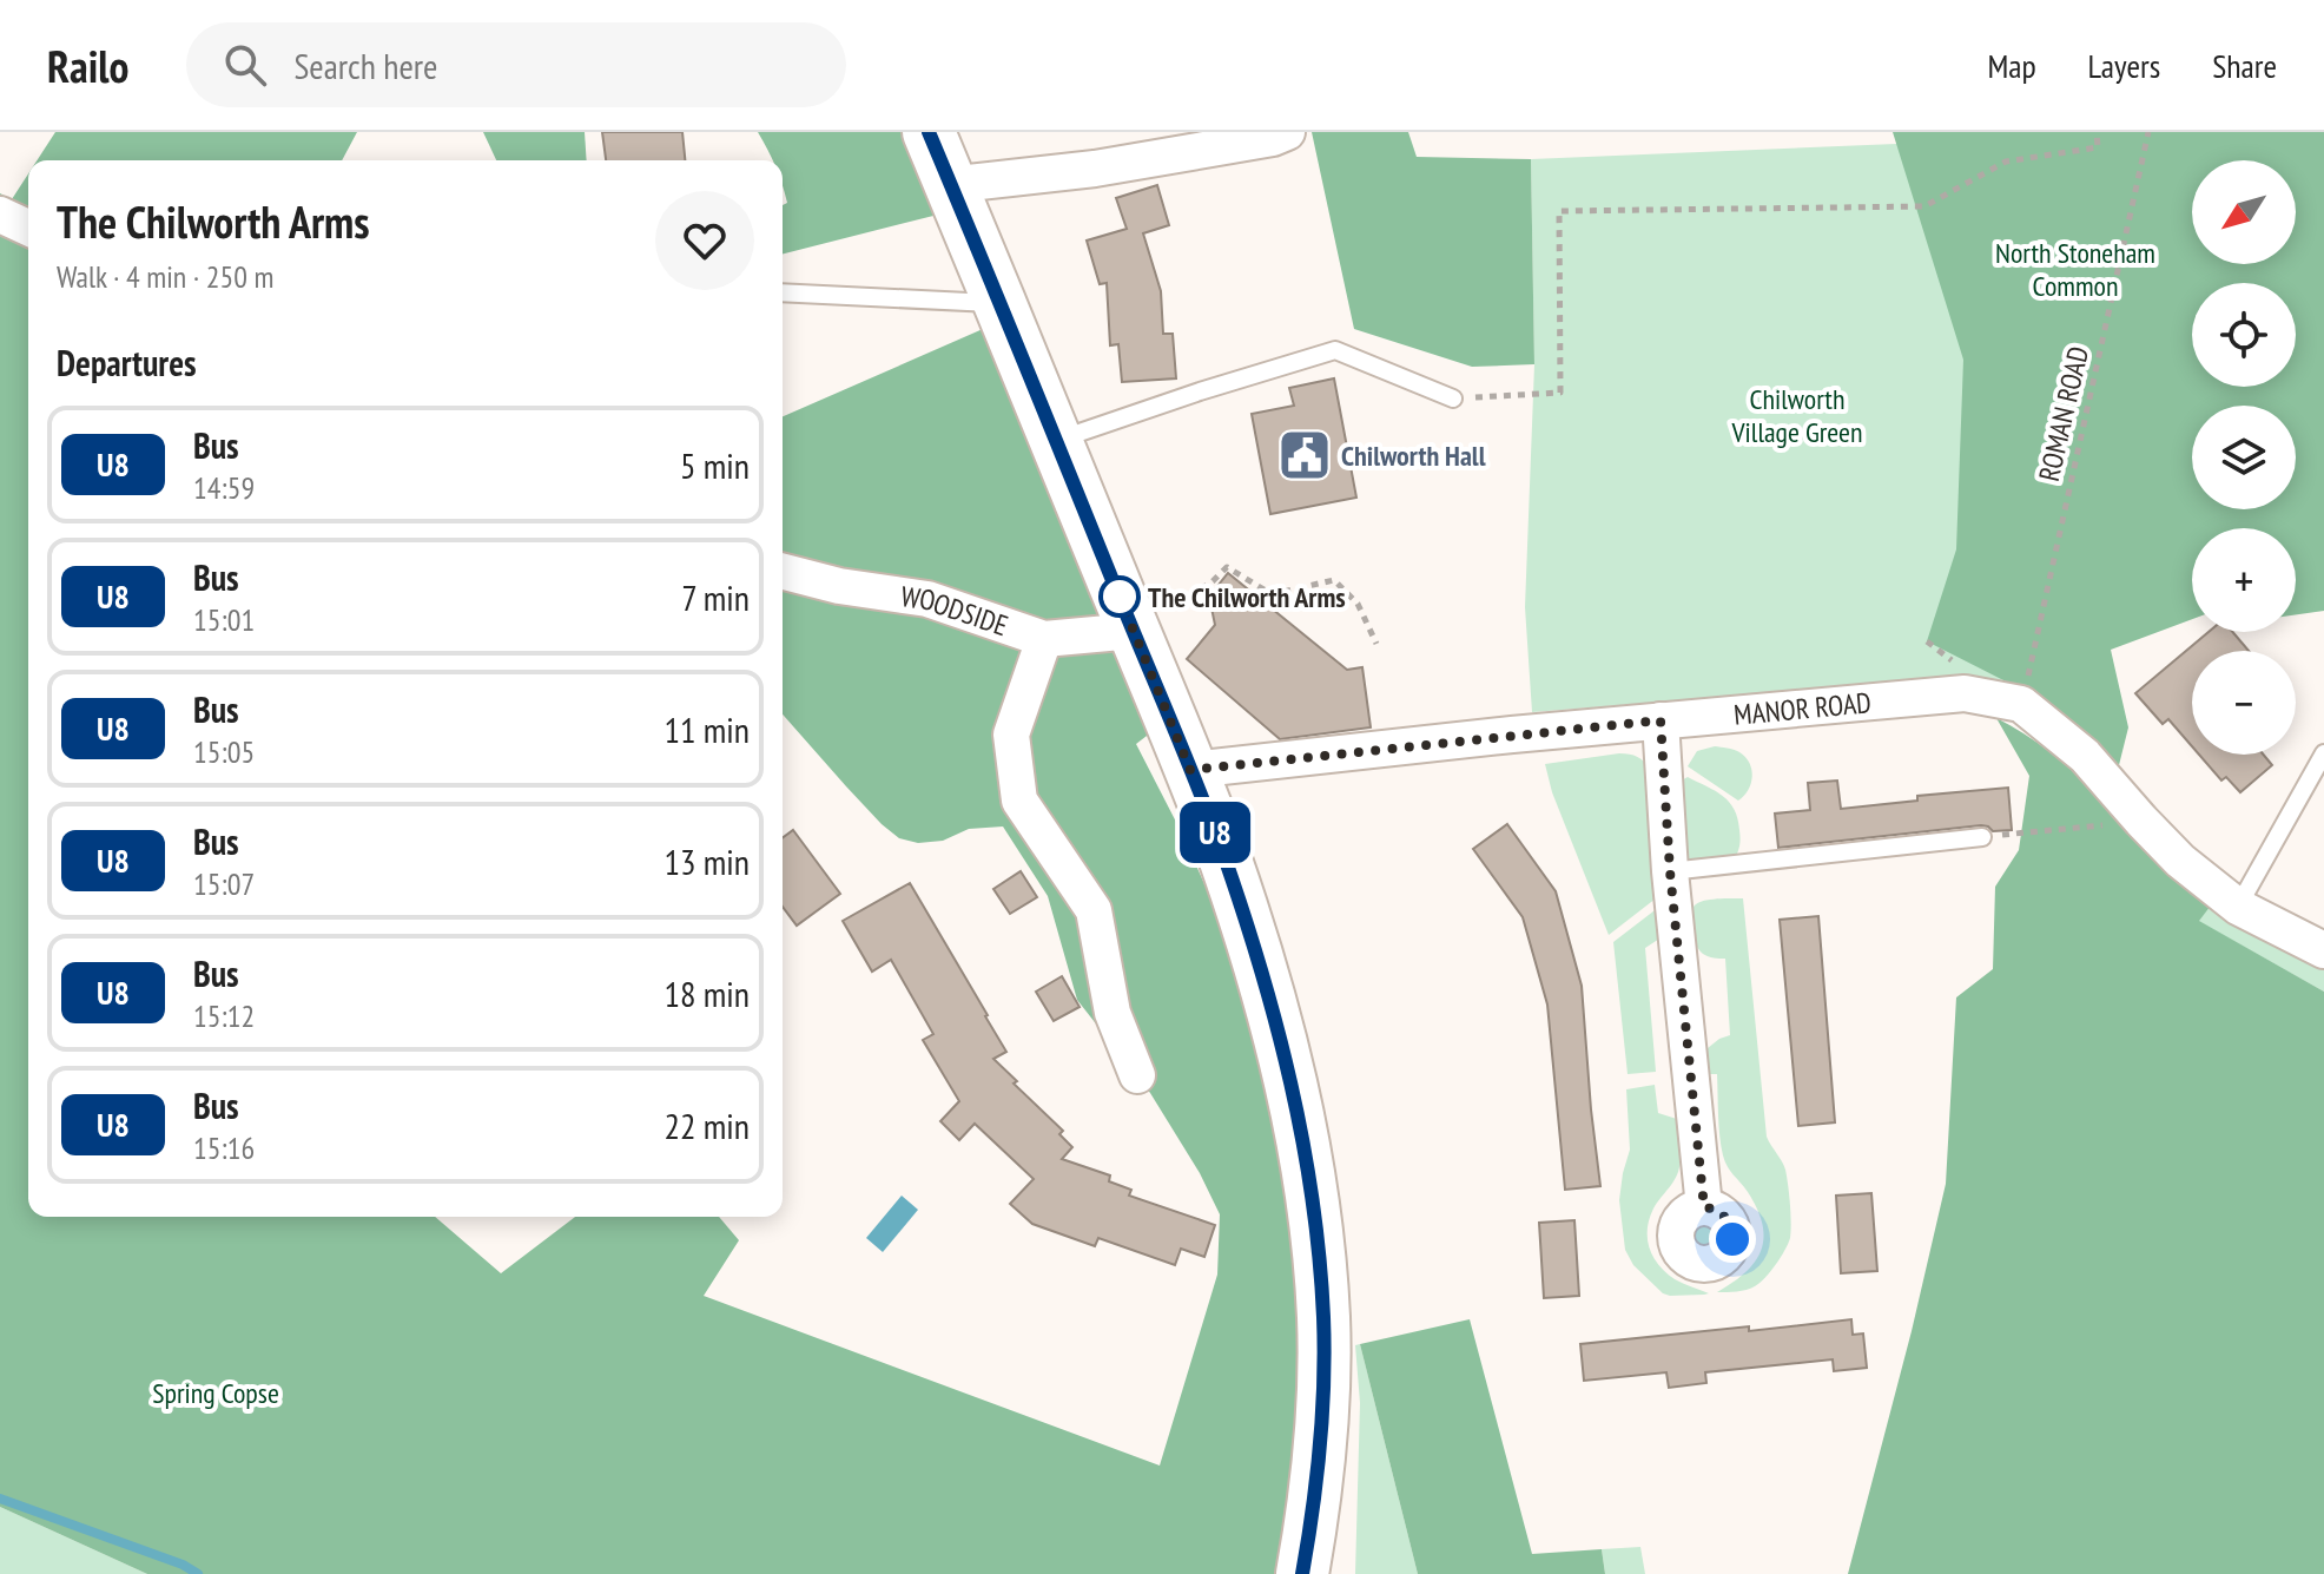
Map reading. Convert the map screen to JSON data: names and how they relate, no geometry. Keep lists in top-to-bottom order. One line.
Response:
{"streets":{"street":["WOODSIDE","MANOR ROAD"],"path":["ROMAN ROAD"]},"crossings":[["ROMAN ROAD","MANOR ROAD"]],"parks":["North Stoneham Common","Chilworth Village Green","Spring Copse"],"places":{"public building":["Chilworth Hall"],"other":["The Chilworth Arms"]},"lines":["bus line U8"],"north":"bottom left","page":{"header":"Railo","search":"Search here","nav":["Map","Layers","Share"],"on_map":"U8","map_buttons":["+","−"],"heading":[["The Chilworth Arms","Walk · 4 min · 250 m"],"Departures"],"list":[{"mark":"U8","name":"Bus","note":"14:59","value":"5 min"},{"mark":"U8","name":"Bus","note":"15:01","value":"7 min"},{"mark":"U8","name":"Bus","note":"15:05","value":"11 min"},{"mark":"U8","name":"Bus","note":"15:07","value":"13 min"},{"mark":"U8","name":"Bus","note":"15:12","value":"18 min"},{"mark":"U8","name":"Bus","note":"15:16","value":"22 min"}]}}
